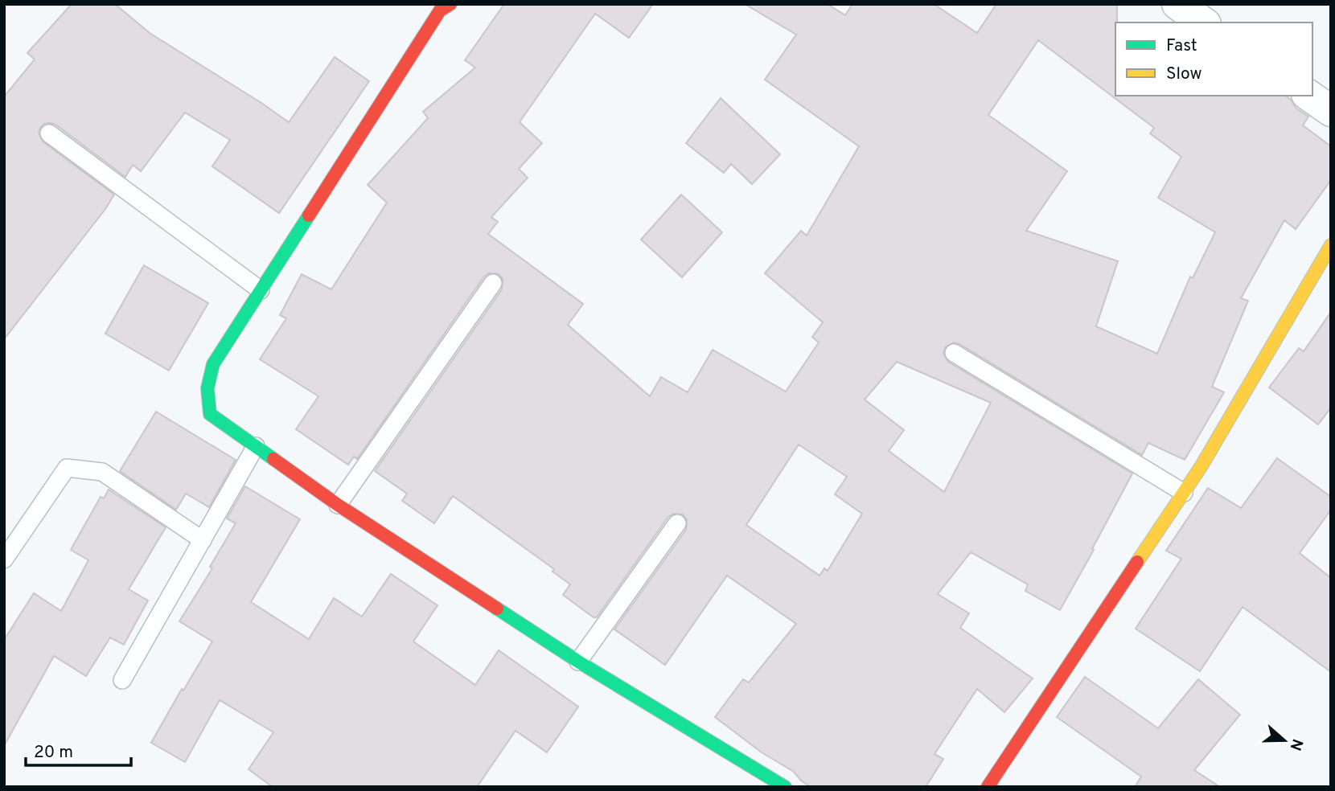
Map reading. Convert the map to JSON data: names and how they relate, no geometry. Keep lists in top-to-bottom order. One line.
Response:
{"legend":["Fast","Slow"],"scale_bar":"20 m","north":"right"}
